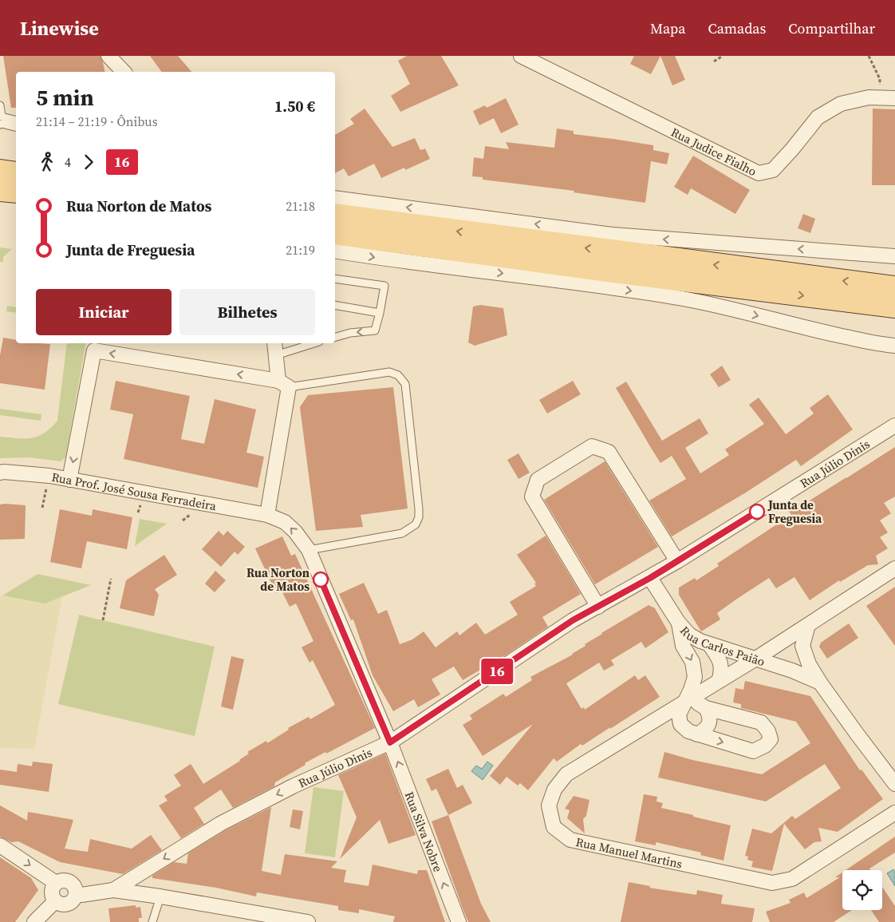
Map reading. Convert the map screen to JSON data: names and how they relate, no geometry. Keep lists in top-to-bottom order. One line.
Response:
{"streets":{"street":["Rua Judice Fialho","Rua Júlio Dinis","Rua Prof. José Sousa Ferradeira","Rua Carlos Paião","Rua Silva Nobre","Rua Manuel Martins"]},"crossings":[["Rua Júlio Dinis","Rua Carlos Paião"],["Rua Júlio Dinis","Rua Silva Nobre"],["Rua Carlos Paião","Rua Manuel Martins"]],"one_way":["Rua Silva Nobre"],"places":["Junta de Freguesia","Rua Norton de Matos"],"lines":["bus line 16"],"page":{"header":"Linewise","nav":["Mapa","Camadas","Compartilhar"],"on_map":"16","heading":["5 min","21:14 – 21:19 · Ônibus","1.50 €"],"legs":["4","16"],"list":[{"name":"Rua Norton de Matos","value":"21:18"},{"name":"Junta de Freguesia","value":"21:19"}],"buttons":["Iniciar","Bilhetes"]}}
